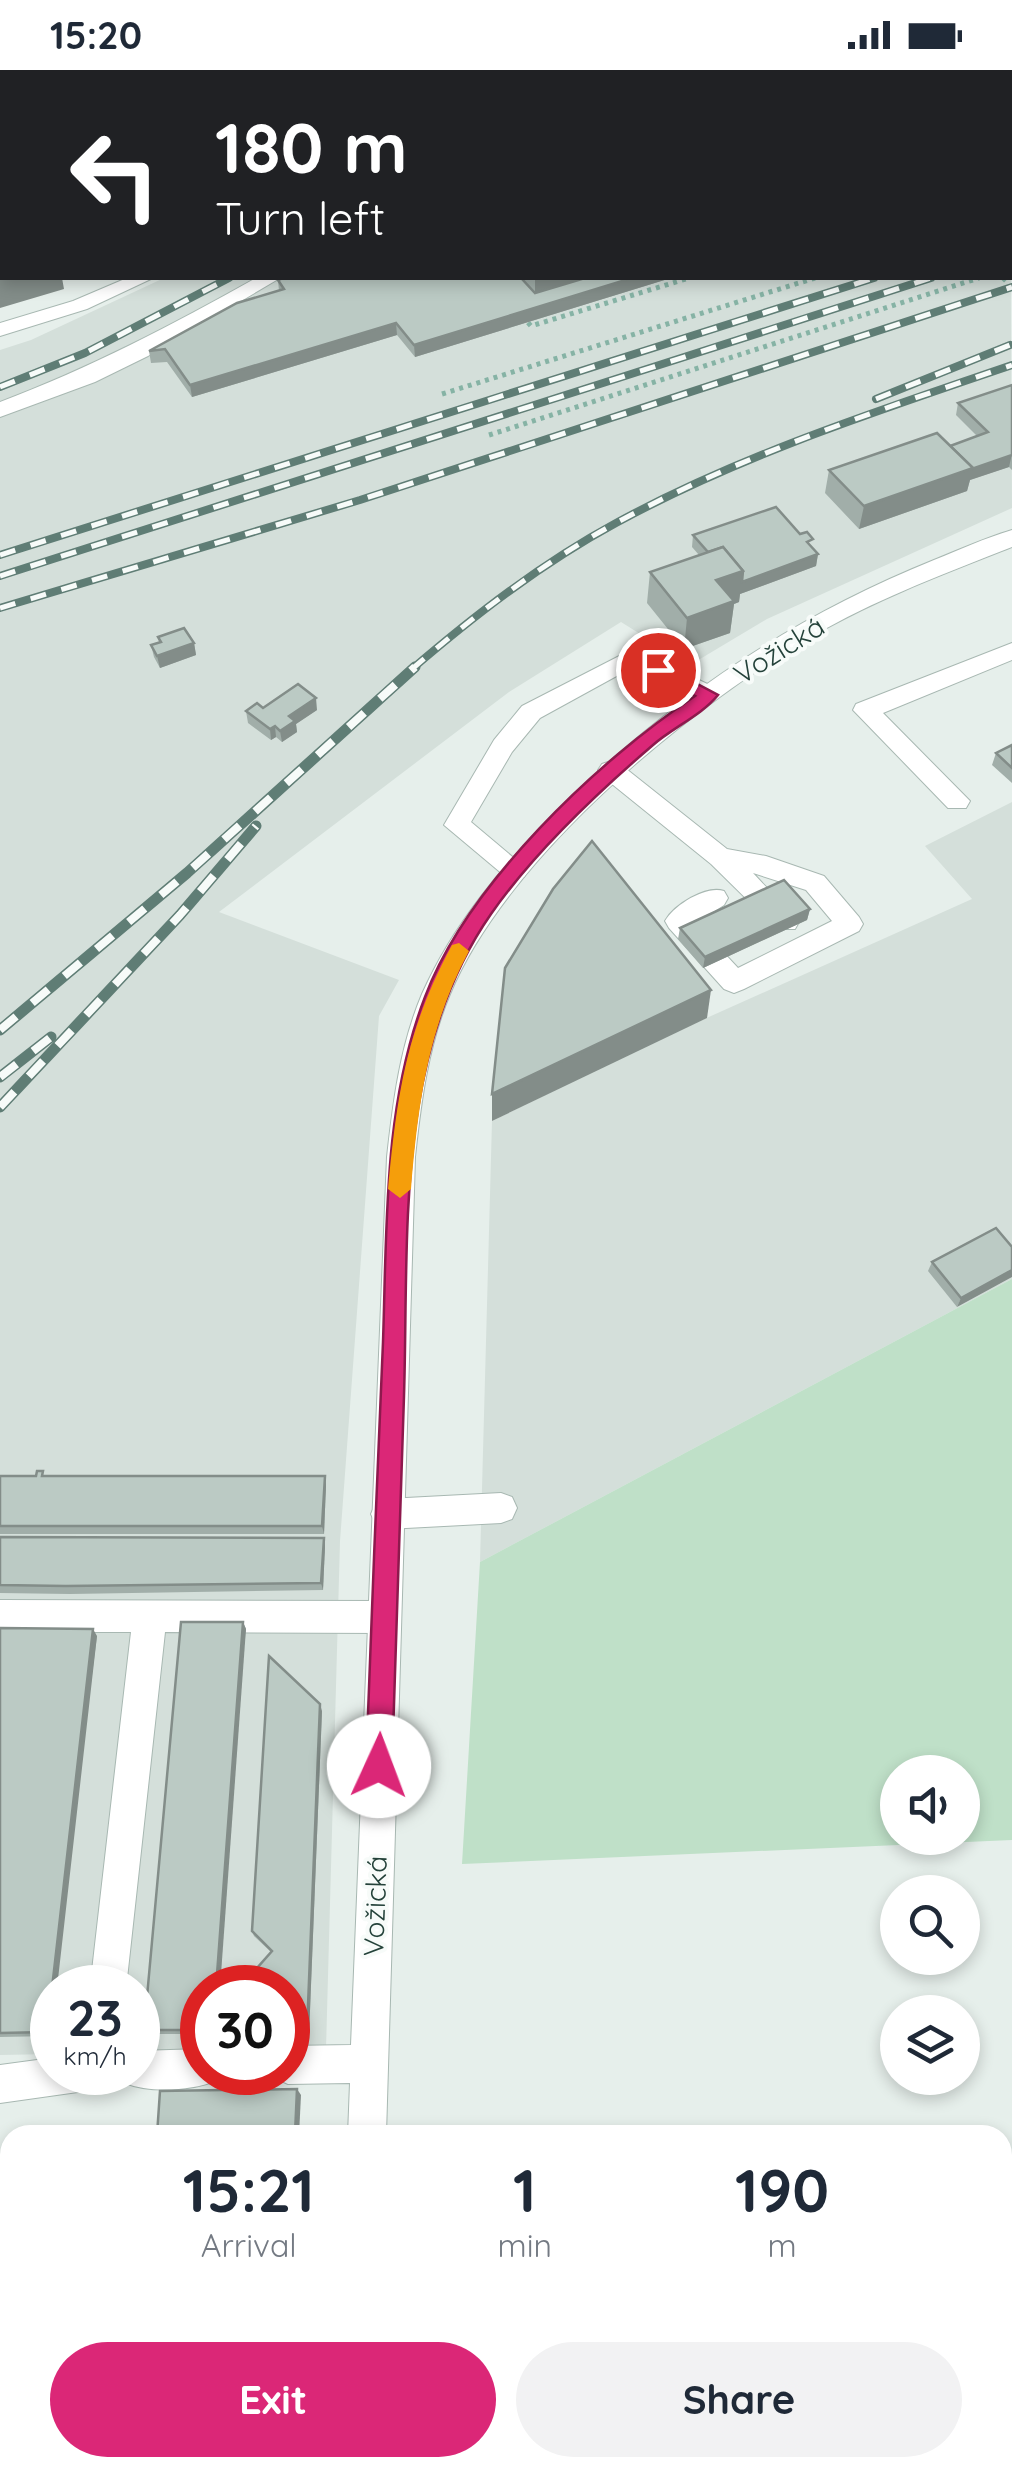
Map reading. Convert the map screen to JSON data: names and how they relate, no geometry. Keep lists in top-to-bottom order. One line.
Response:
{"streets":{"street":["Vožická"]},"page":{"status":"15:20","turn":["180 m","Turn left"],"speed":"23 km/h","limit":"30","eta":["15:21","Arrival","1","min","190","m"],"buttons":["Exit","Share"]}}
